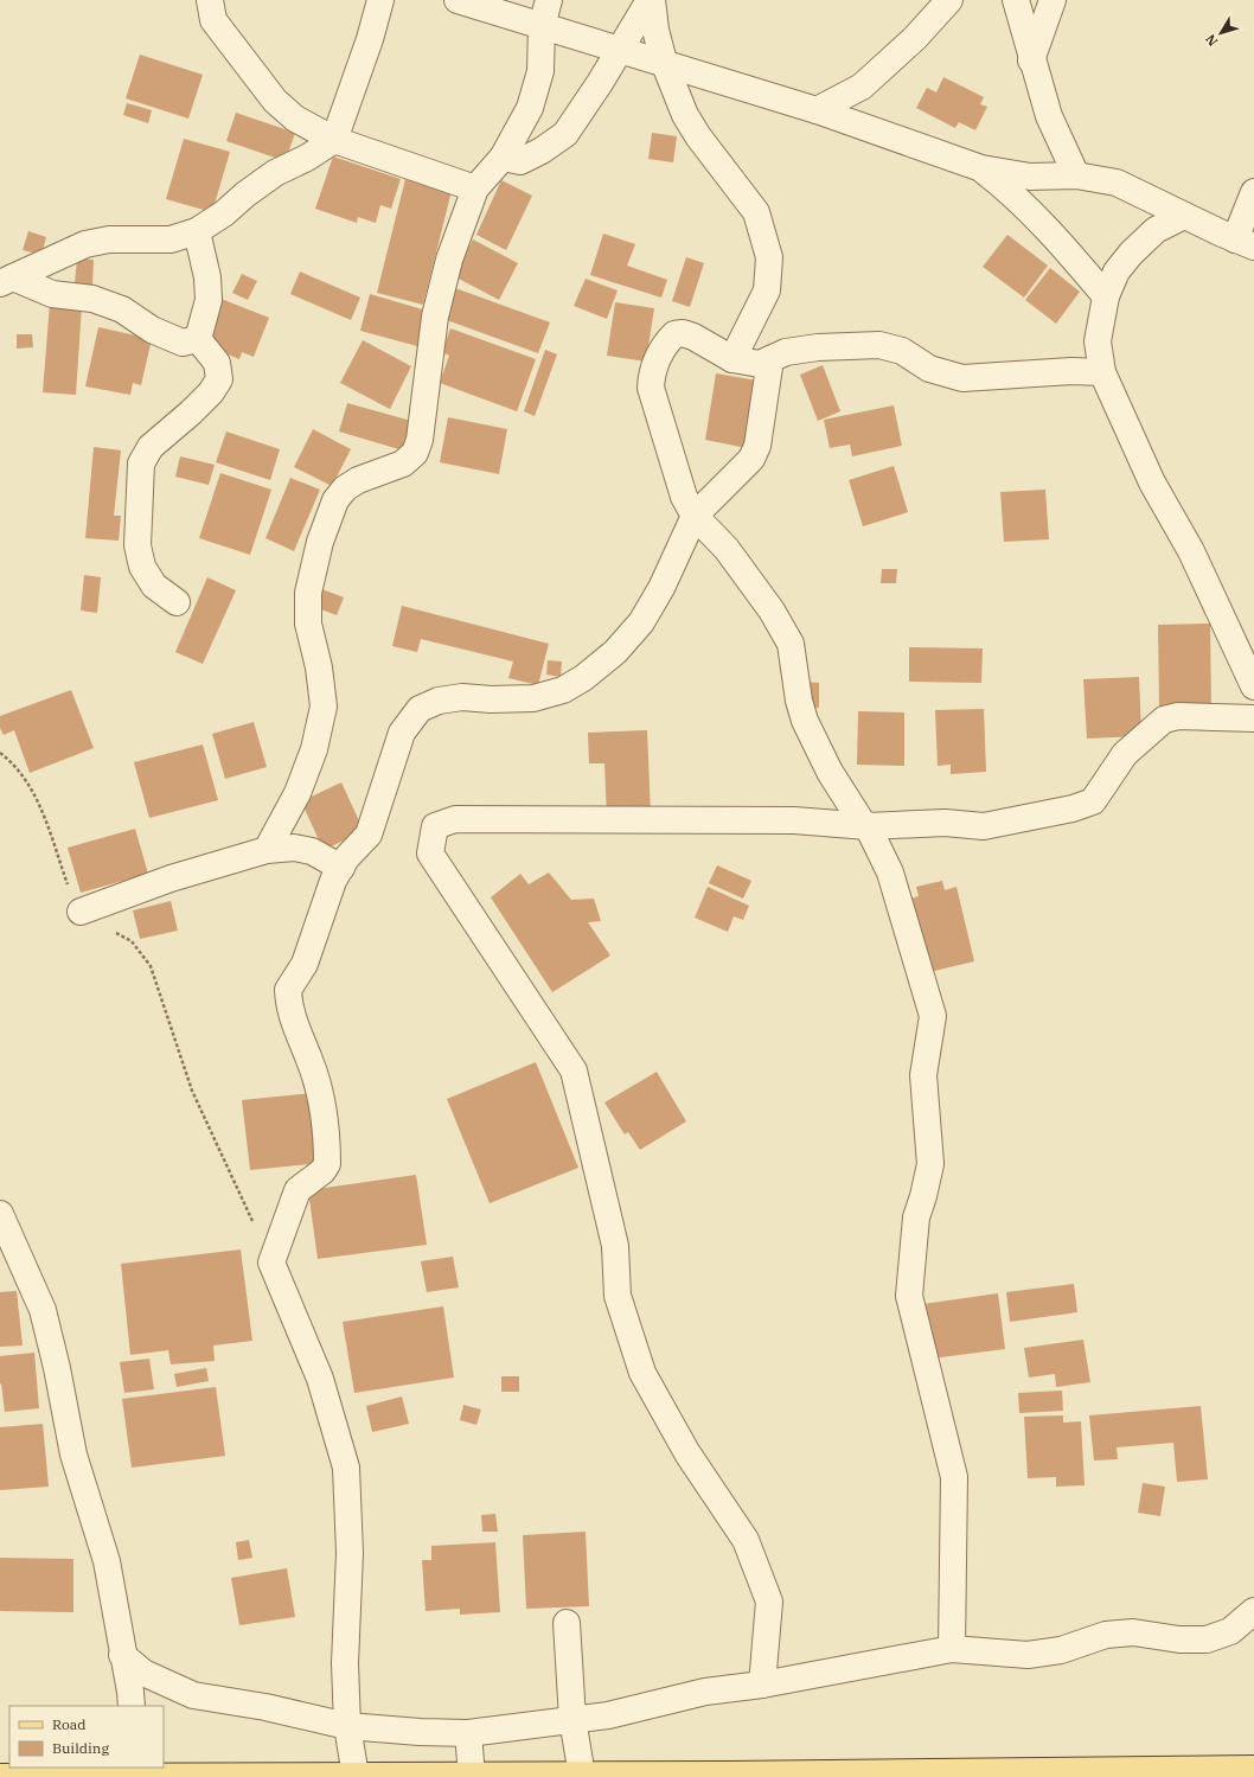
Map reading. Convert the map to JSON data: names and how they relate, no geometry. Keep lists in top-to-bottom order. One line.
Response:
{"legend":["Road","Building"],"north":"bottom left"}
